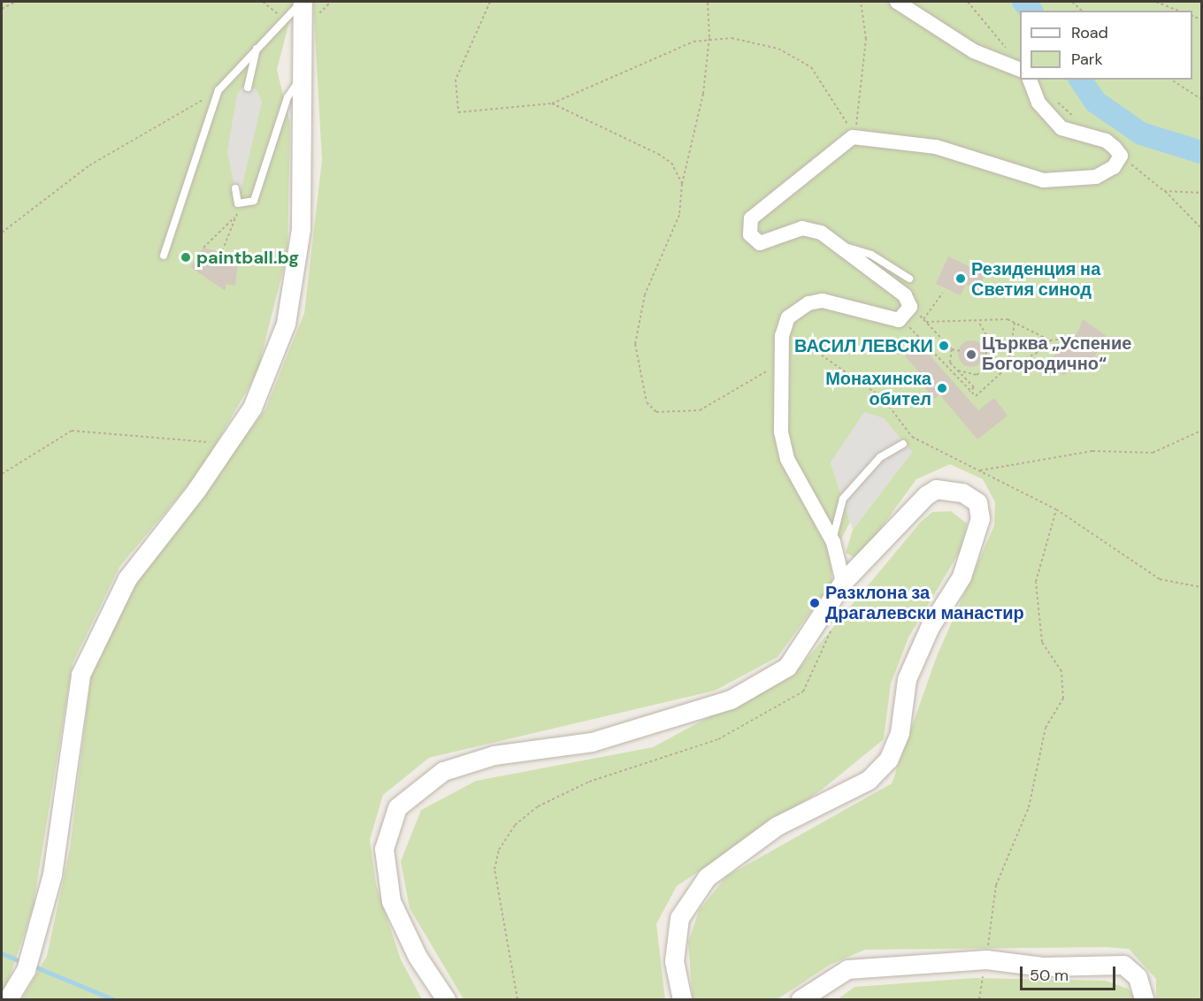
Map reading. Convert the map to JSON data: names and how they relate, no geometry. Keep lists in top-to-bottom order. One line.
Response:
{"places":["paintball.bg","Резиденция на Светия синод","ВАСИЛ ЛЕВСКИ","Църква „Успение Богородично“","Монахинска обител","Разклона за Драгалевски манастир"],"legend":["Road","Park"],"scale_bar":"50 m"}
